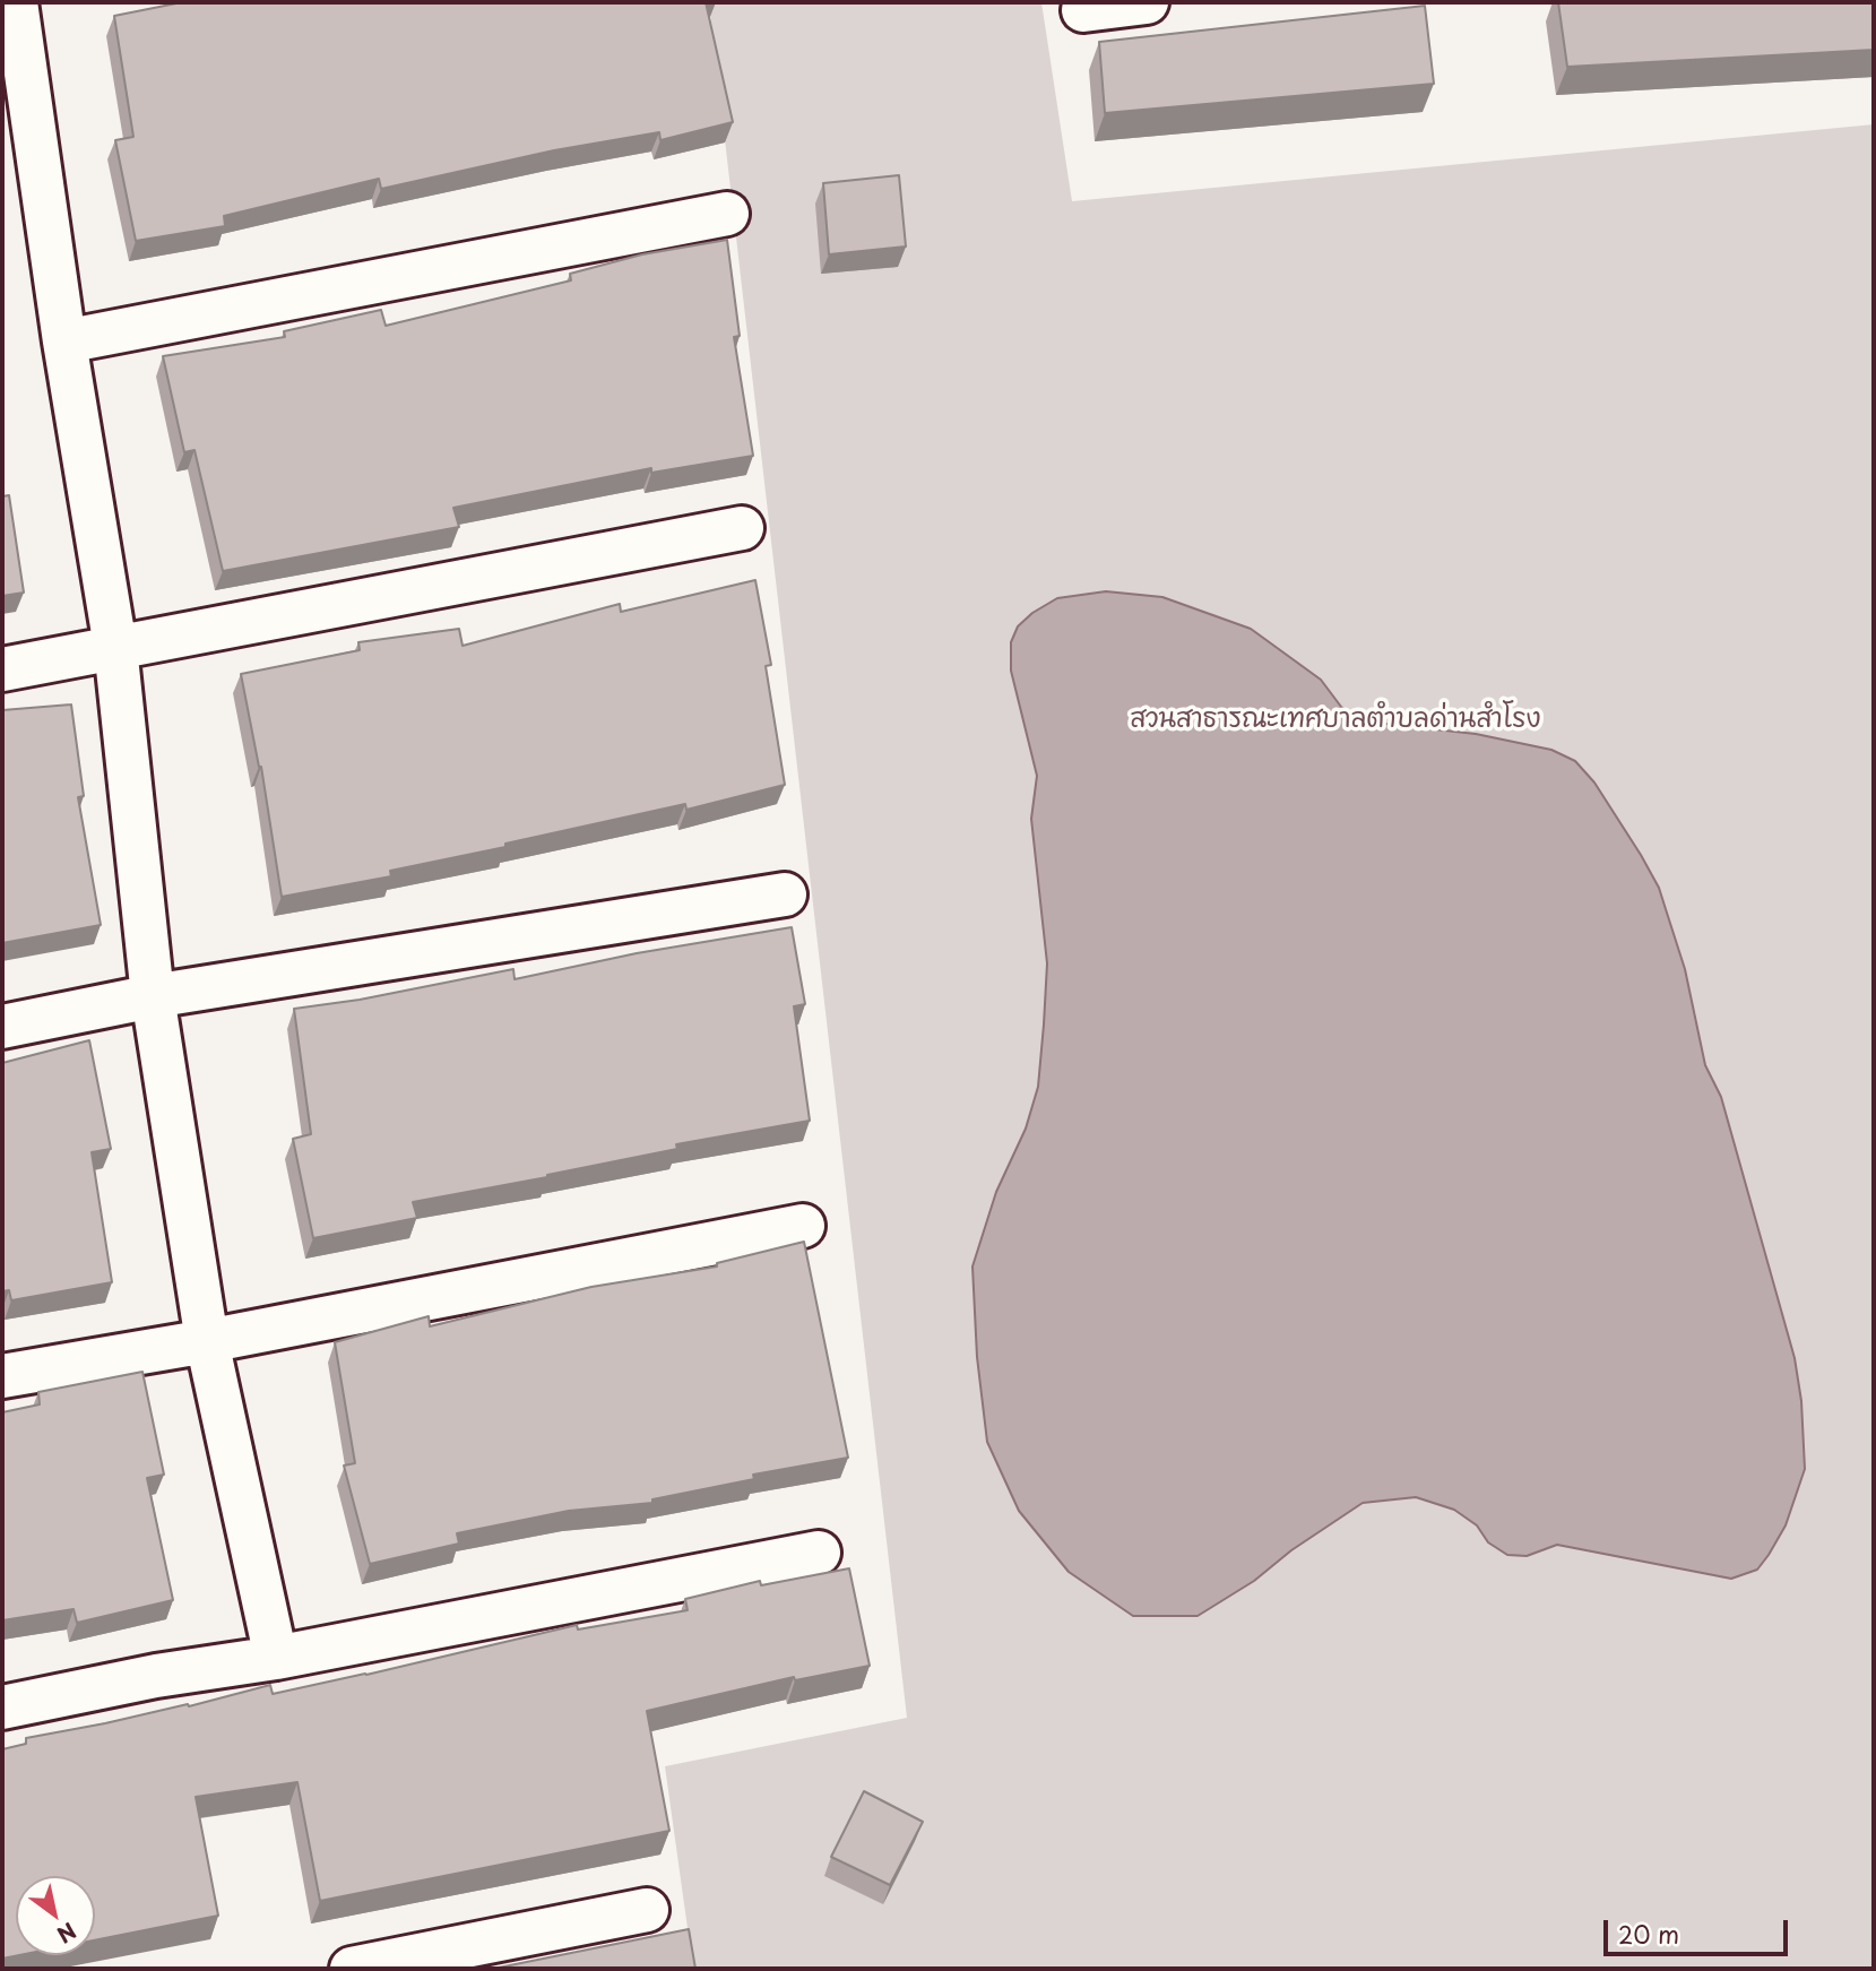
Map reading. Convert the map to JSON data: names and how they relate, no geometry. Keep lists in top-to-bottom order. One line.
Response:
{"parks":["สวนสาธารณะเทศบาลตำบลด่านสำโรง"],"scale_bar":"20 m","north":"bottom right"}
